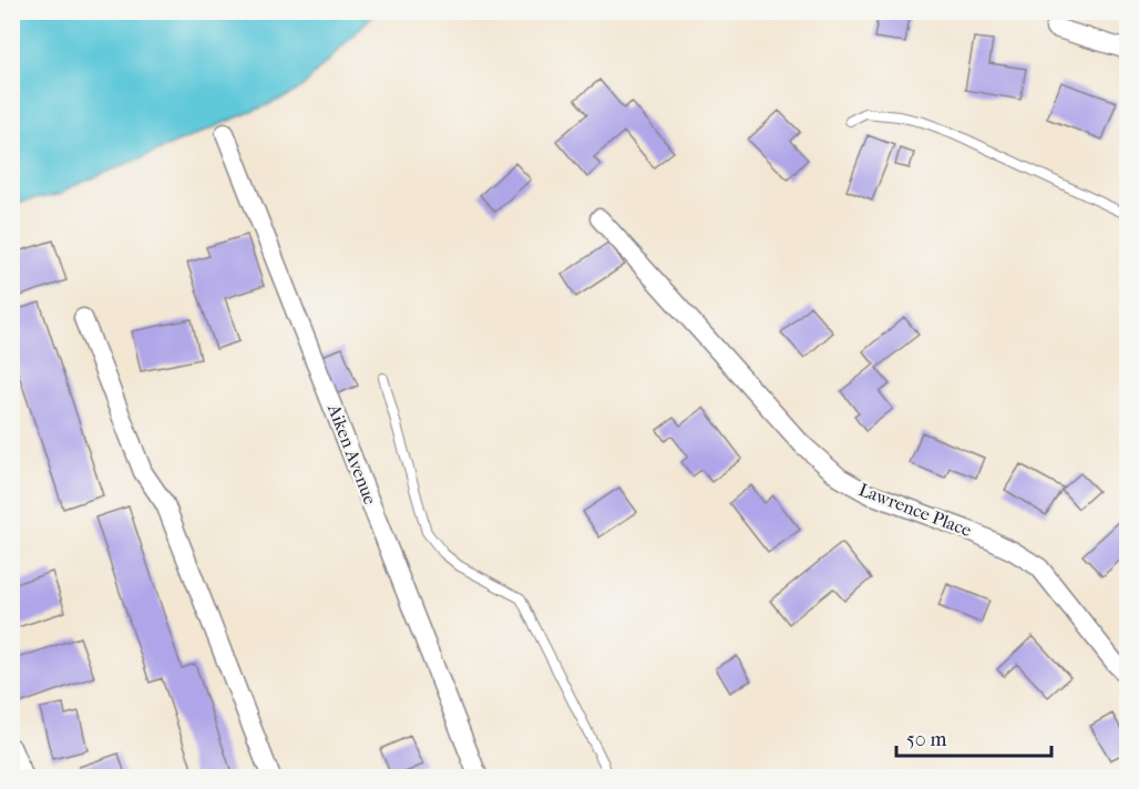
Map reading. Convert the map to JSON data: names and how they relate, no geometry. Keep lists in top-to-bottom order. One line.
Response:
{"streets":{"street":["Aiken Avenue","Lawrence Place"]},"scale_bar":"50 m"}
